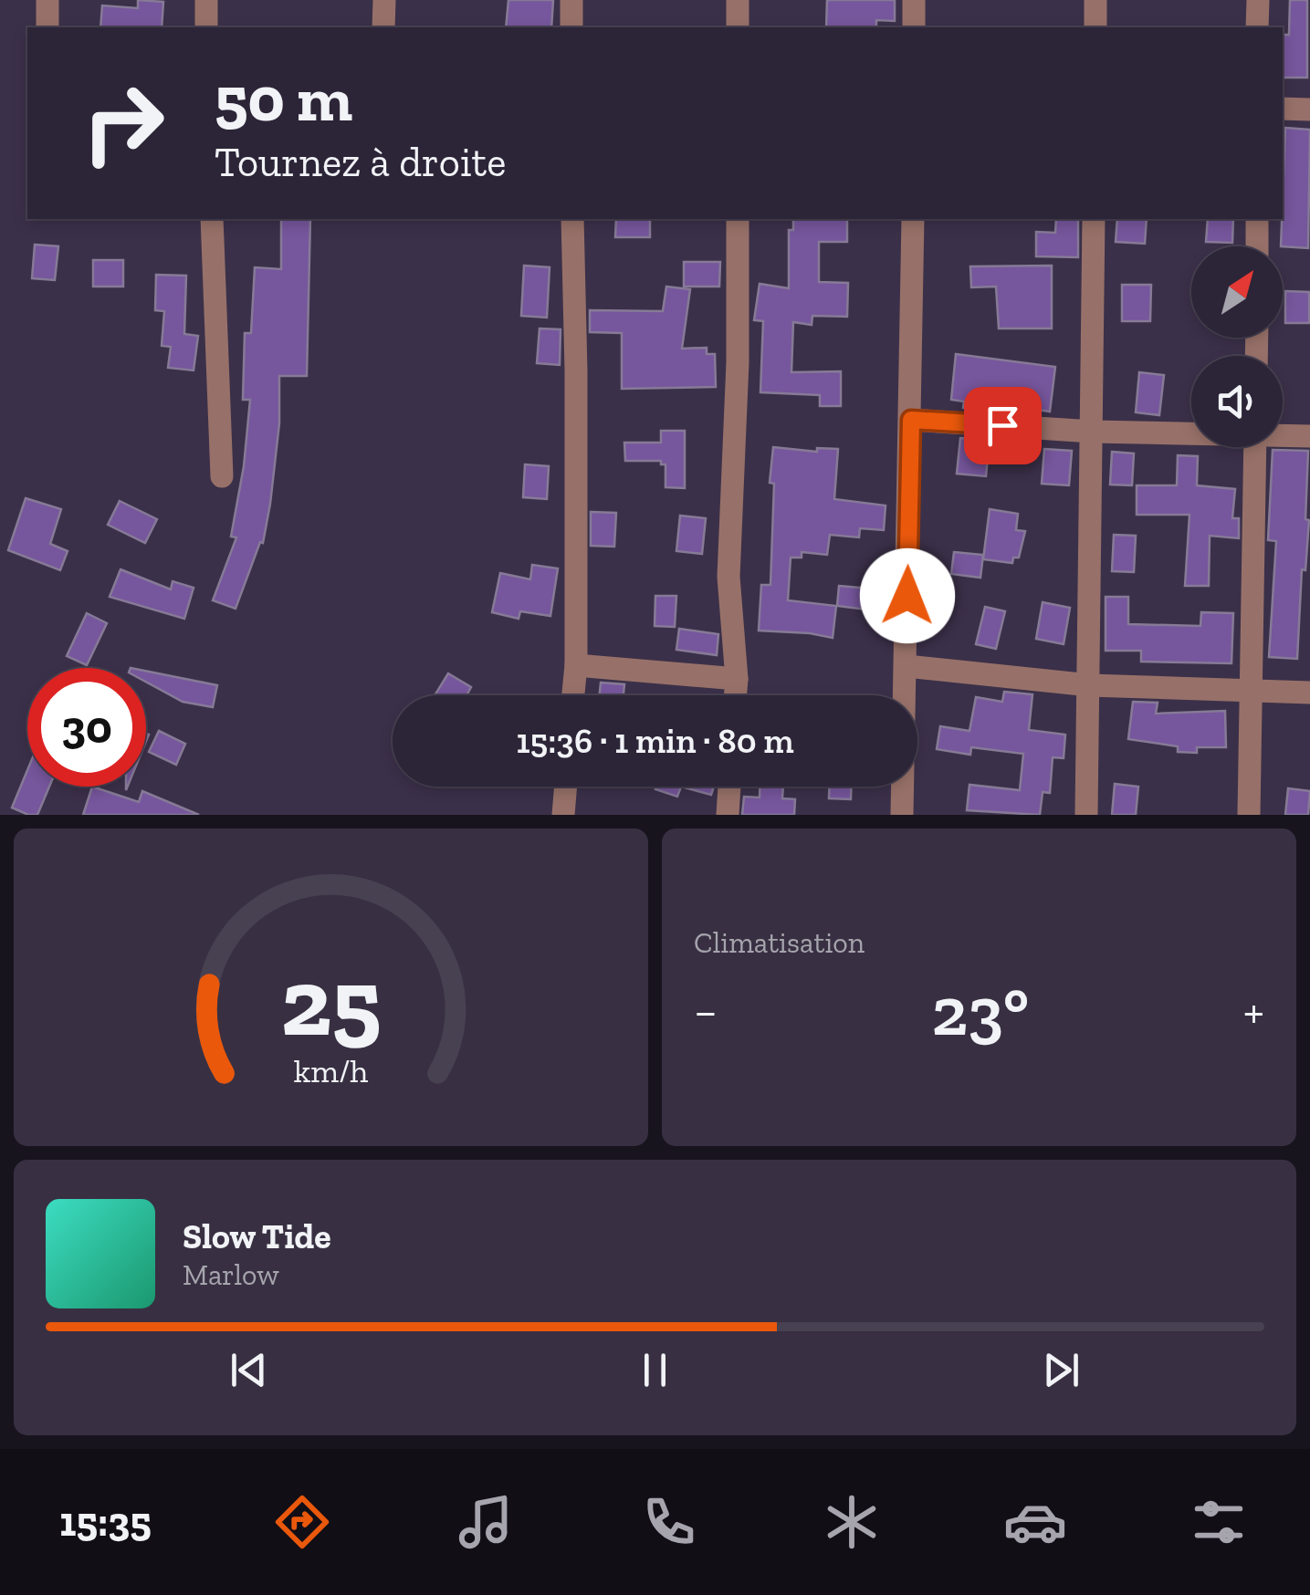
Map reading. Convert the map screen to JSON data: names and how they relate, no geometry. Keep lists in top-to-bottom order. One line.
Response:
{"north":"top right","page":{"turn":["50 m","Tournez à droite"],"limit":"30","trip":"15:36 · 1 min · 80 m","tile":"Climatisation","heat":["−","23°","+"],"song":["Slow Tide","Marlow"],"tabs":"15:35","gauge":["25","km/h"]}}
